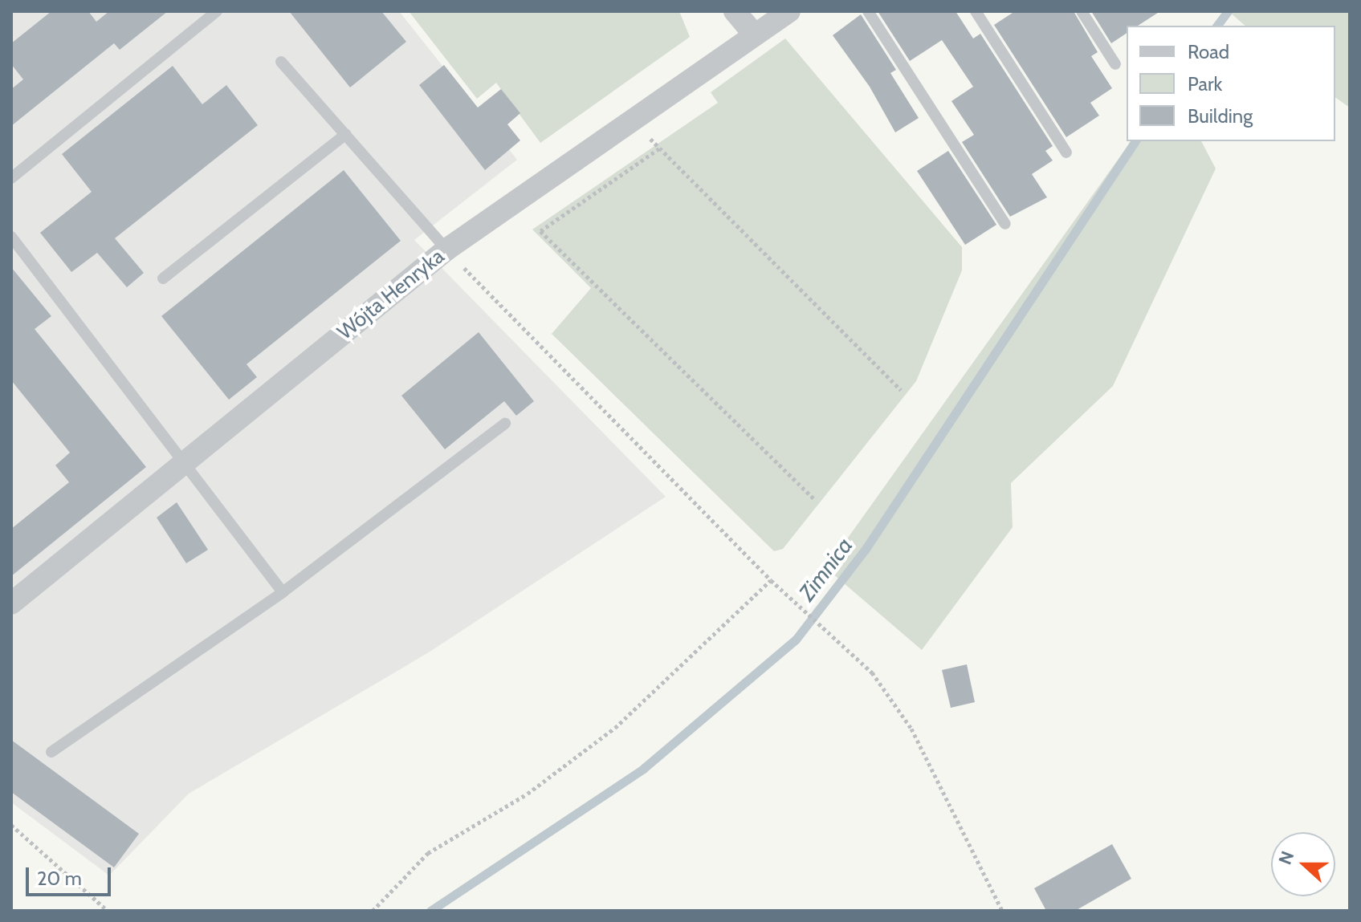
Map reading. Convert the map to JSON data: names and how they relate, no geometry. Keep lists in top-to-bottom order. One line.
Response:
{"streets":{"street":["Wójta Henryka"]},"water":["Zimnica"],"legend":["Road","Park","Building"],"scale_bar":"20 m","north":"left"}
